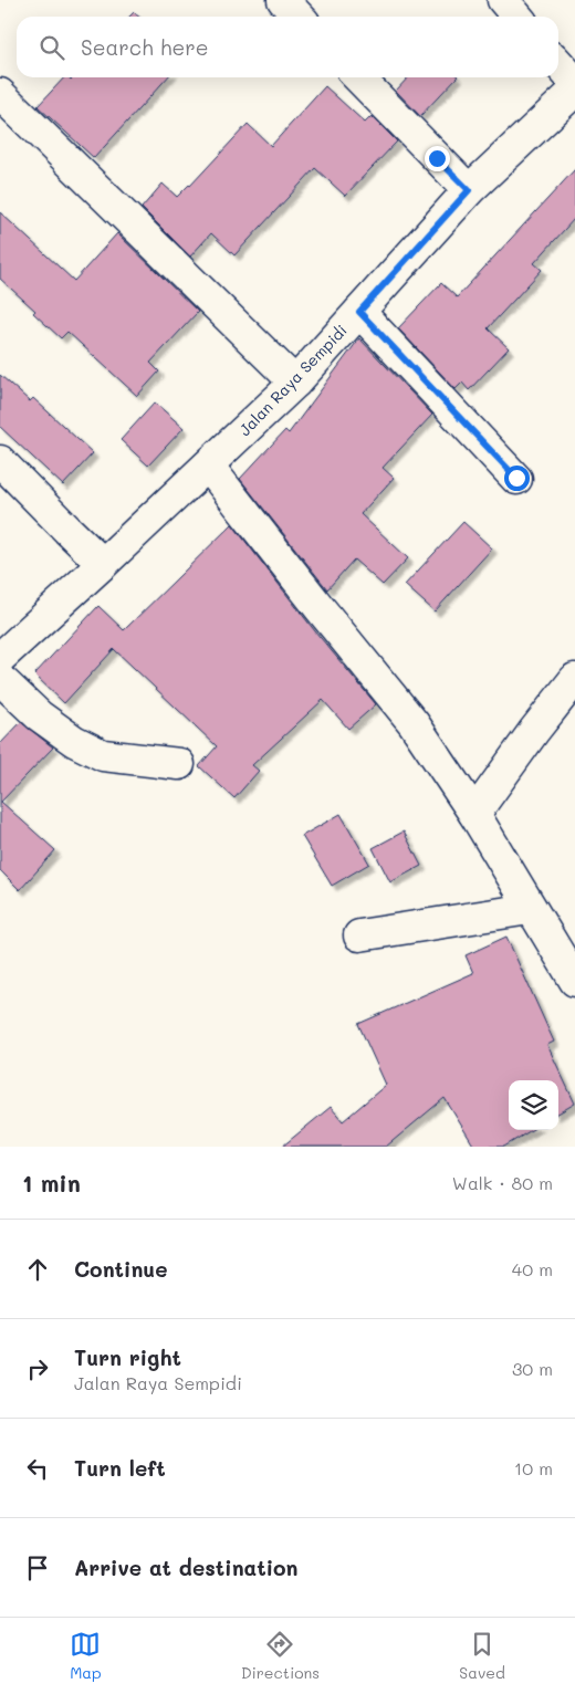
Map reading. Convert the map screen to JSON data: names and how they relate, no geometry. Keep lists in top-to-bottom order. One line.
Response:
{"streets":{"street":["Jalan Raya Sempidi"]},"page":{"search":"Search here","heading":["1 min","Walk · 80 m"],"list":[["Continue","40 m"],["Turn right","Jalan Raya Sempidi","30 m"],["Turn left","10 m"],"Arrive at destination"],"nav":["Map","Directions","Saved"]}}
